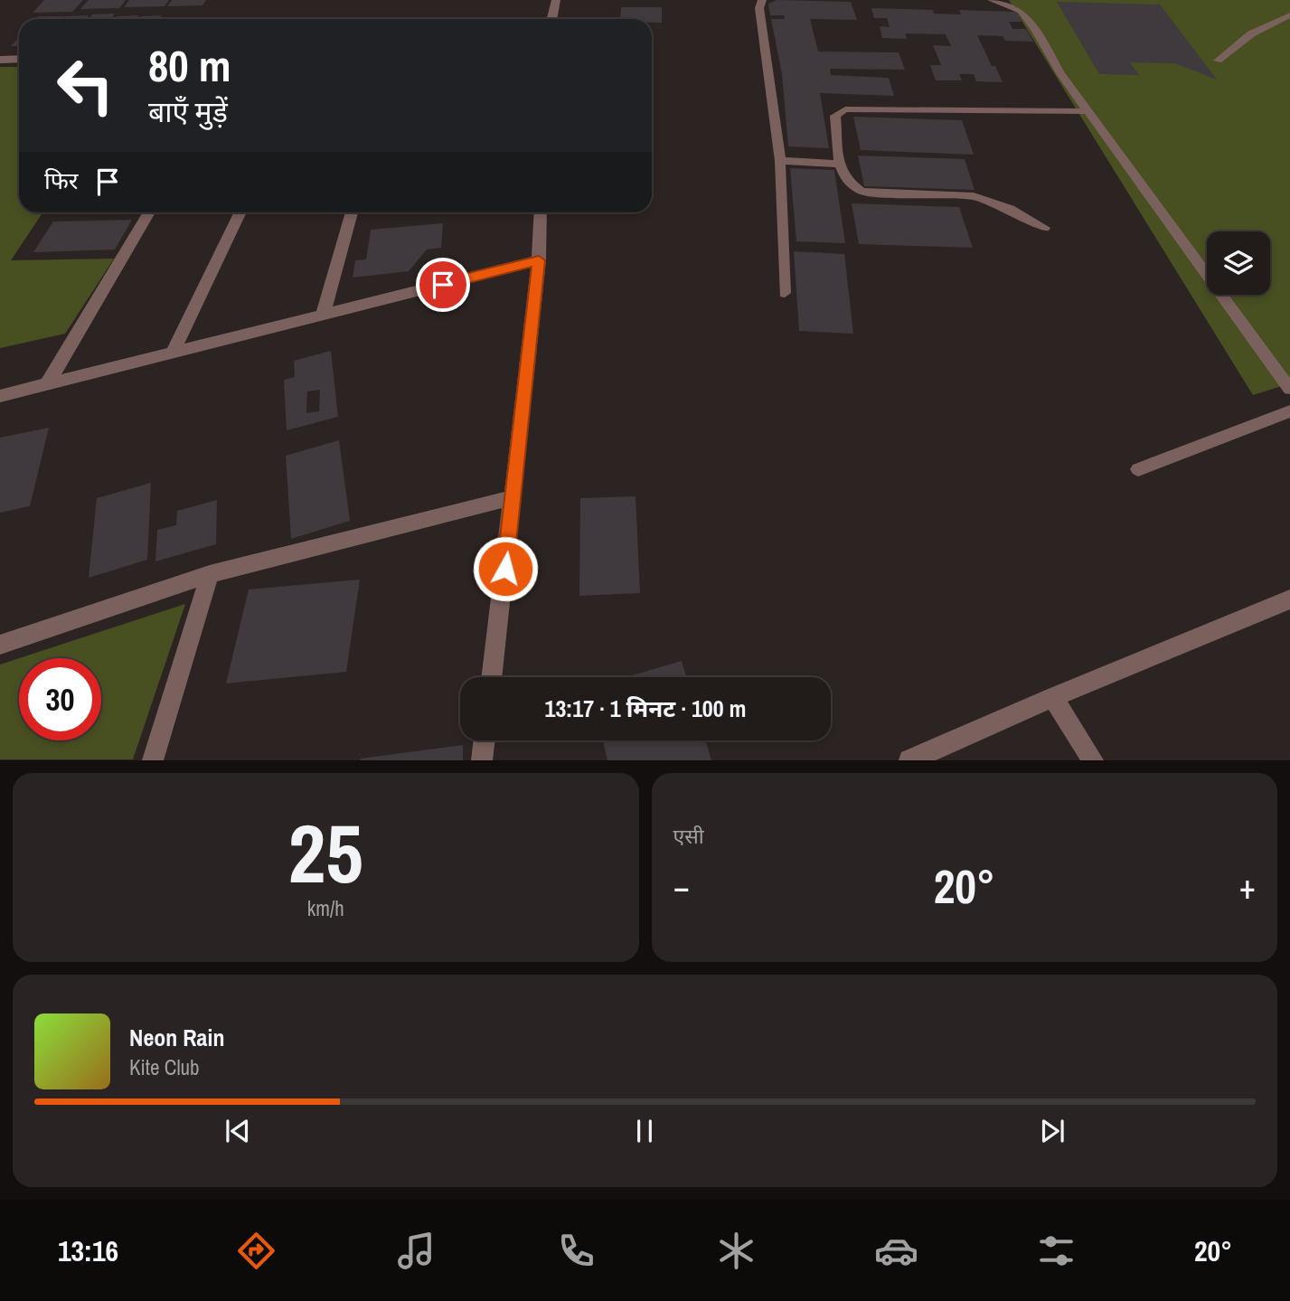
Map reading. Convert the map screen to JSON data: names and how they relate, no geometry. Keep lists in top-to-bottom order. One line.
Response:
{"page":{"turn":["80 m","बाएँ मुड़ें"],"then":"फिर","limit":"30","trip":"13:17 · 1 मिनट · 100 m","tile":[["25","km/h"],"एसी"],"heat":["−","20°","+"],"song":["Neon Rain","Kite Club"],"tabs":["13:16","20°"]}}
